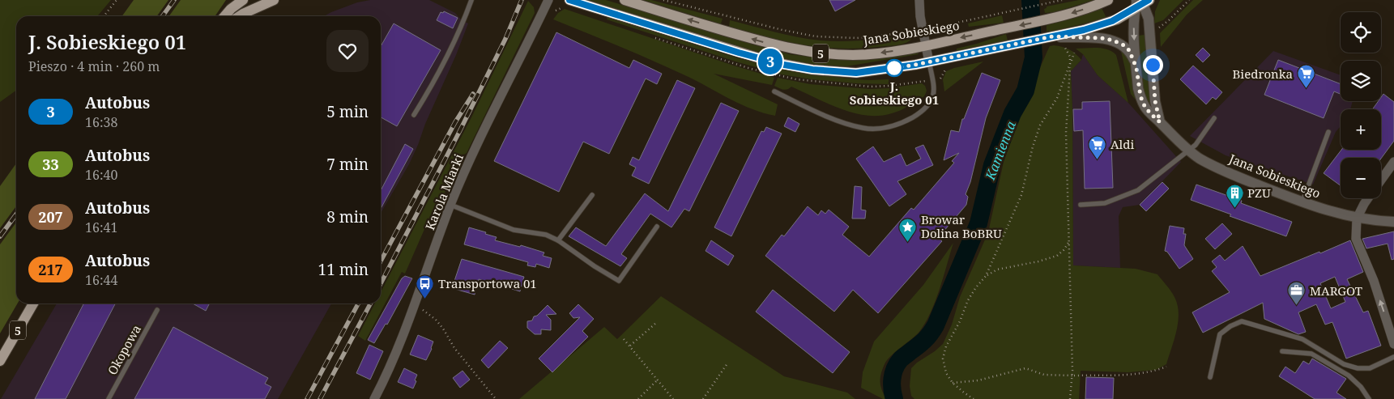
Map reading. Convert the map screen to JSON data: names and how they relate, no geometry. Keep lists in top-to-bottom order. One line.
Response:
{"streets":{"main road":["Jana Sobieskiego","5"],"street":["Karola Miarki"],"lane":["Okopowa"]},"water":["Kamienna"],"places":{"other":["J. Sobieskiego 01"],"supermarket":["Biedronka","Aldi"],"building":["PZU"],"place":["Browar Dolina BoBRU"],"bus stop":["Transportowa 01"],"office":["MARGOT"]},"lines":["bus line 3"],"page":{"on_map":"3","map_buttons":["+","−"],"heading":["J. Sobieskiego 01","Pieszo · 4 min · 260 m"],"list":[{"mark":"3","name":"Autobus","note":"16:38","value":"5 min"},{"mark":"33","name":"Autobus","note":"16:40","value":"7 min"},{"mark":"207","name":"Autobus","note":"16:41","value":"8 min"},{"mark":"217","name":"Autobus","note":"16:44","value":"11 min"}]}}
